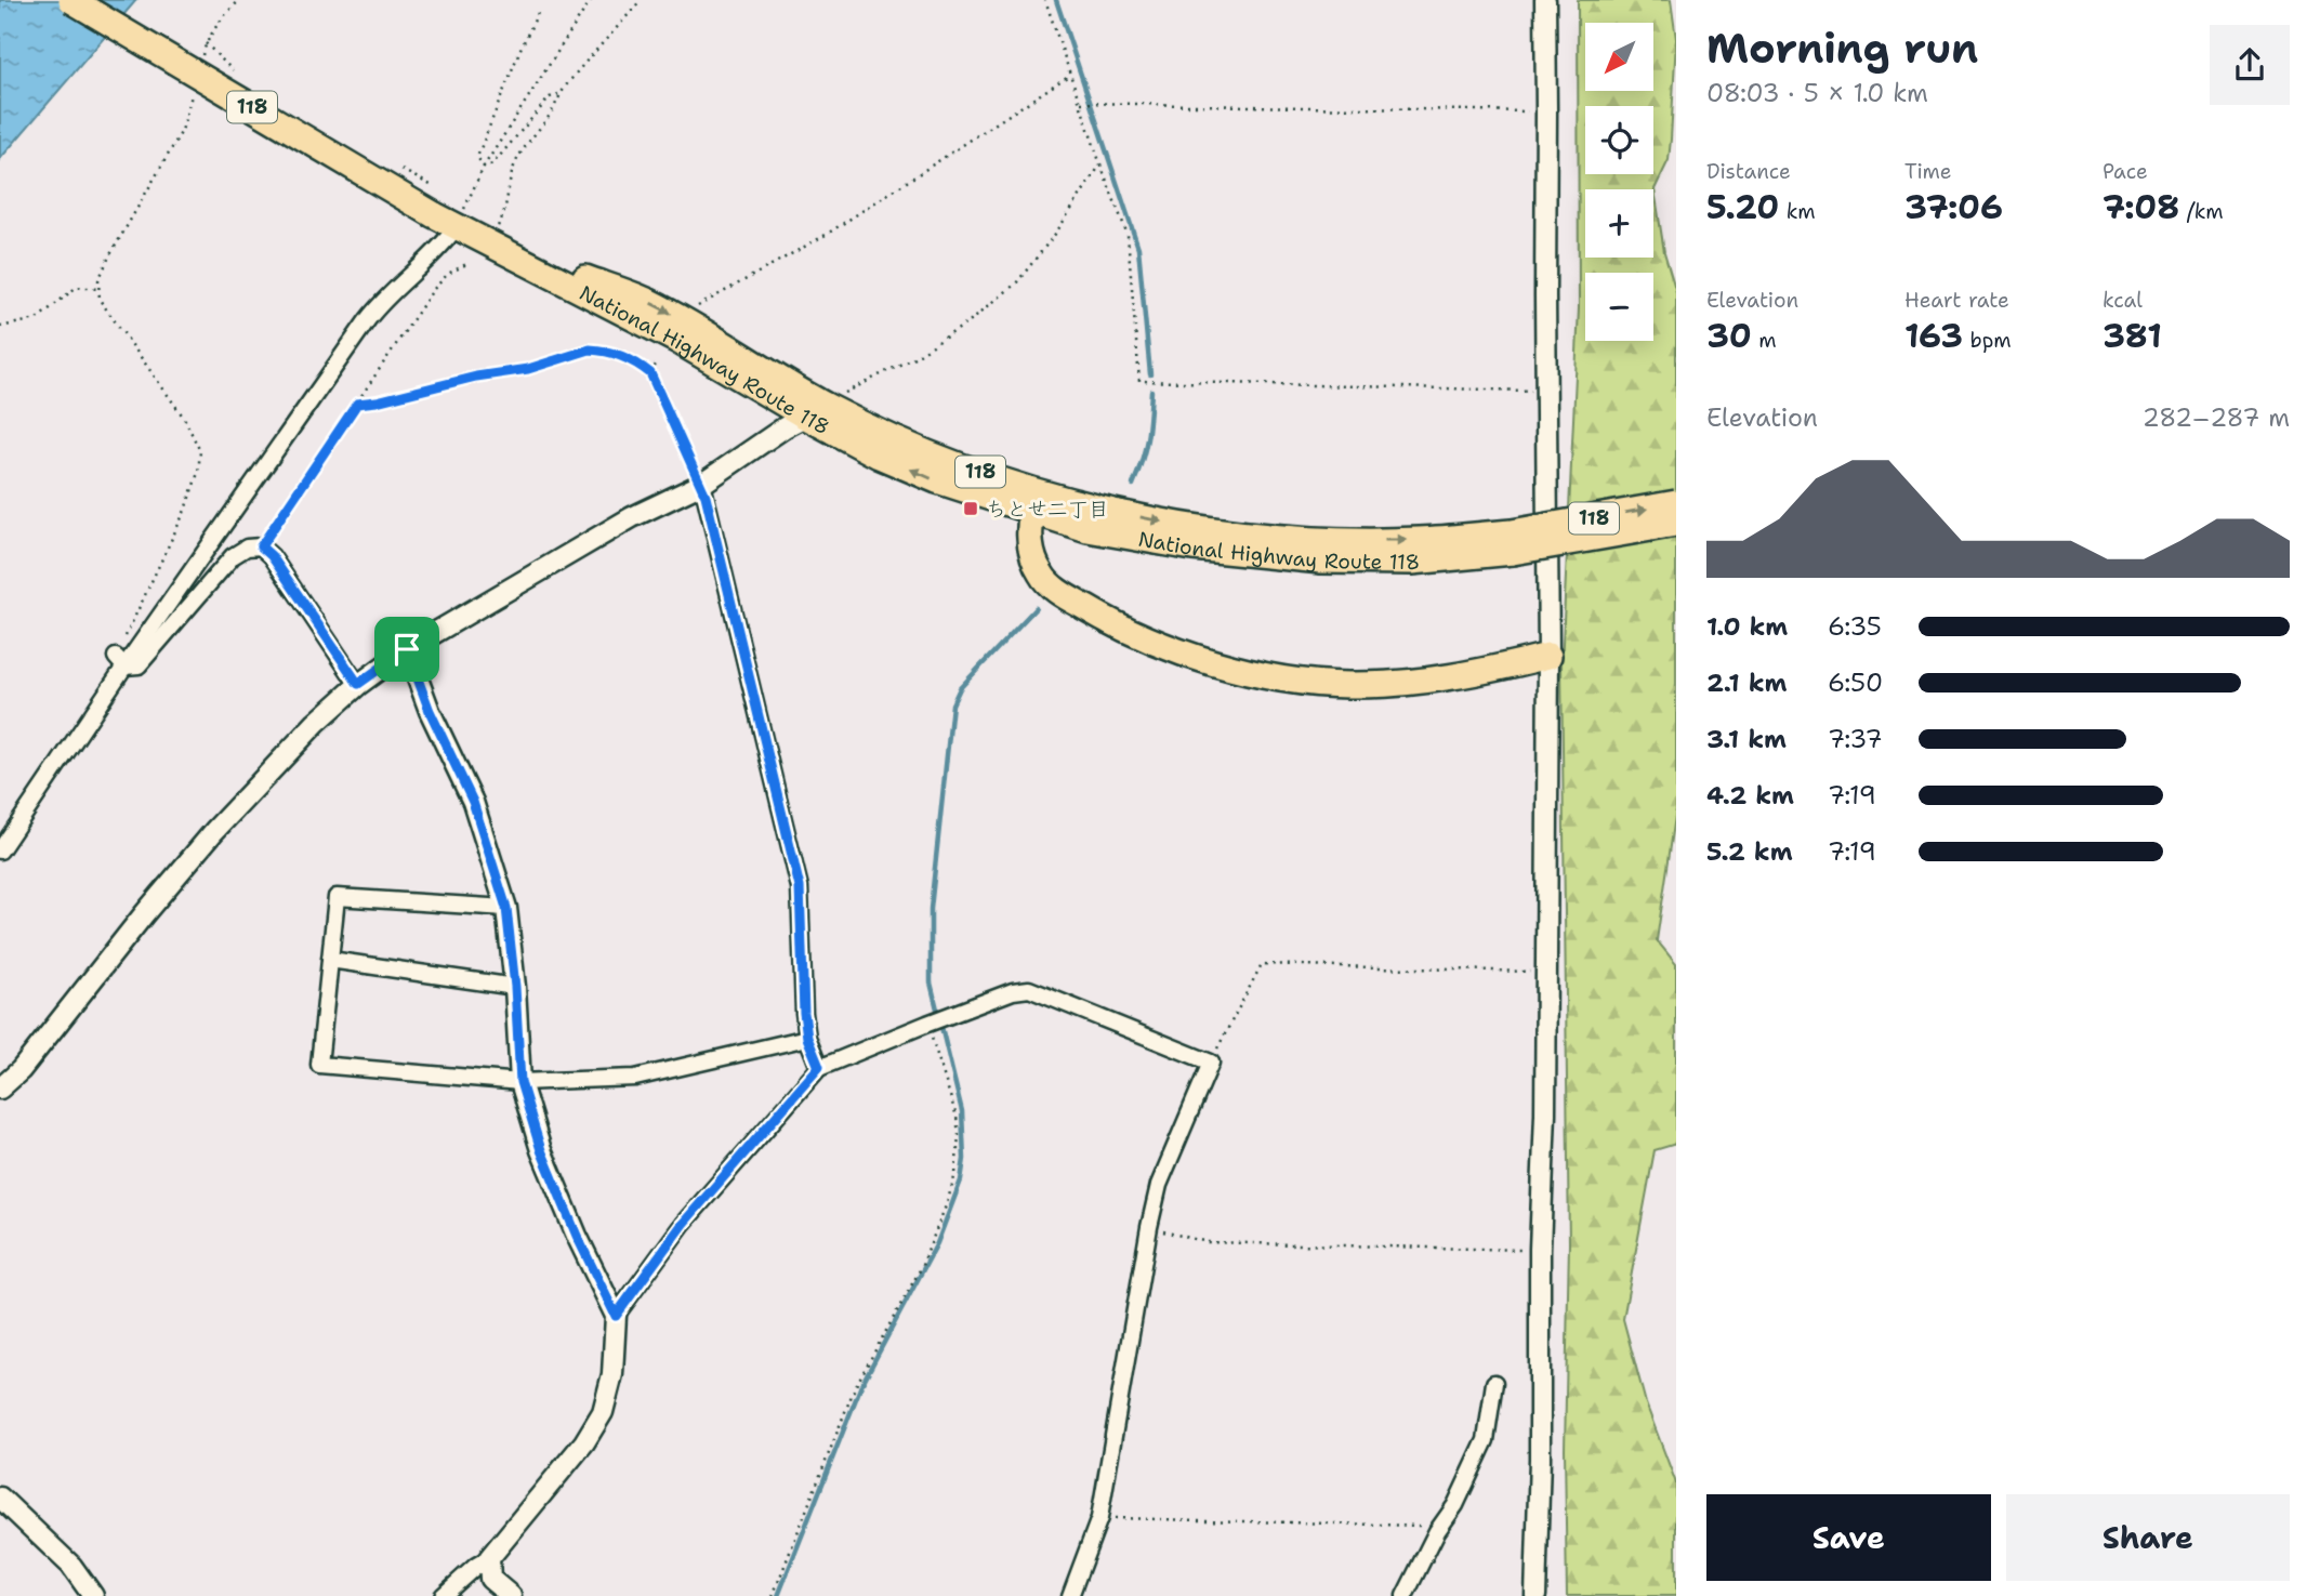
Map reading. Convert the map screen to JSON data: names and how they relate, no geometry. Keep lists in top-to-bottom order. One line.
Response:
{"streets":{"highway":["118","National Highway Route 118"]},"places":{"transit":["ちとせ二丁目"]},"north":"bottom left","page":{"heading":["Morning run","08:03 · 5 × 1.0 km"],"map_buttons":["+","−"],"stats":[["Distance","5.20 km"],["Time","37:06"],["Pace","7:08 /km"],["Elevation","30 m"],["Heart rate","163 bpm"],["kcal","381"]],"chart":["Elevation","282–287 m"],"list":[{"name":"1.0 km","note":"6:35"},{"name":"2.1 km","note":"6:50"},{"name":"3.1 km","note":"7:37"},{"name":"4.2 km","note":"7:19"},{"name":"5.2 km","note":"7:19"}],"buttons":["Save","Share"]}}
